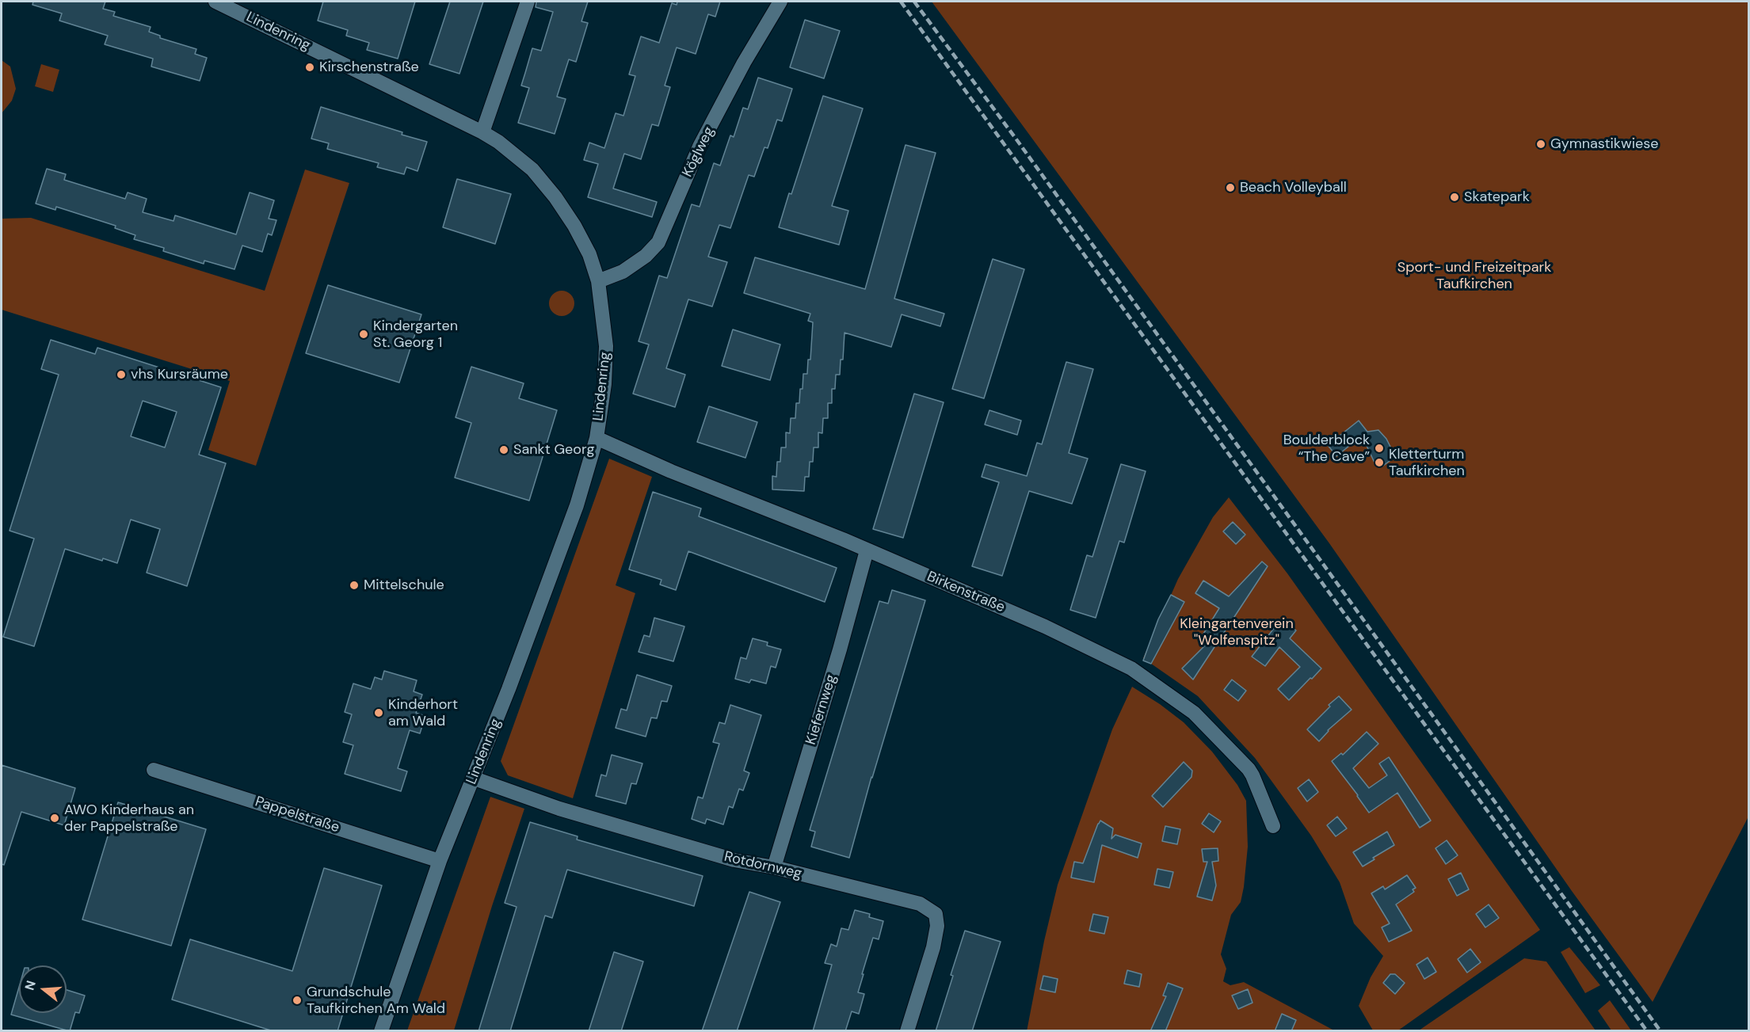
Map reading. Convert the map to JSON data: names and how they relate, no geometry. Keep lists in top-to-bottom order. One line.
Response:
{"streets":{"street":["Lindenring","Köglweg","Birkenstraße","Kiefernweg","Pappelstraße","Rotdornweg"]},"crossings":[["Lindenring","Köglweg"],["Lindenring","Birkenstraße"],["Lindenring","Pappelstraße"],["Lindenring","Rotdornweg"],["Birkenstraße","Kiefernweg"],["Kiefernweg","Rotdornweg"]],"parks":["Sport- und Freizeitpark Taufkirchen","Kleingartenverein \"Wolfenspitz\""],"places":["Kirschenstraße","Gymnastikwiese","Beach Volleyball","Skatepark","Kindergarten St. Georg 1","vhs Kursräume","Boulderblock “The Cave”","Sankt Georg","Kletterturm Taufkirchen","Mittelschule","Kinderhort am Wald","AWO Kinderhaus an der Pappelstraße","Grundschule Taufkirchen Am Wald"],"north":"left"}
